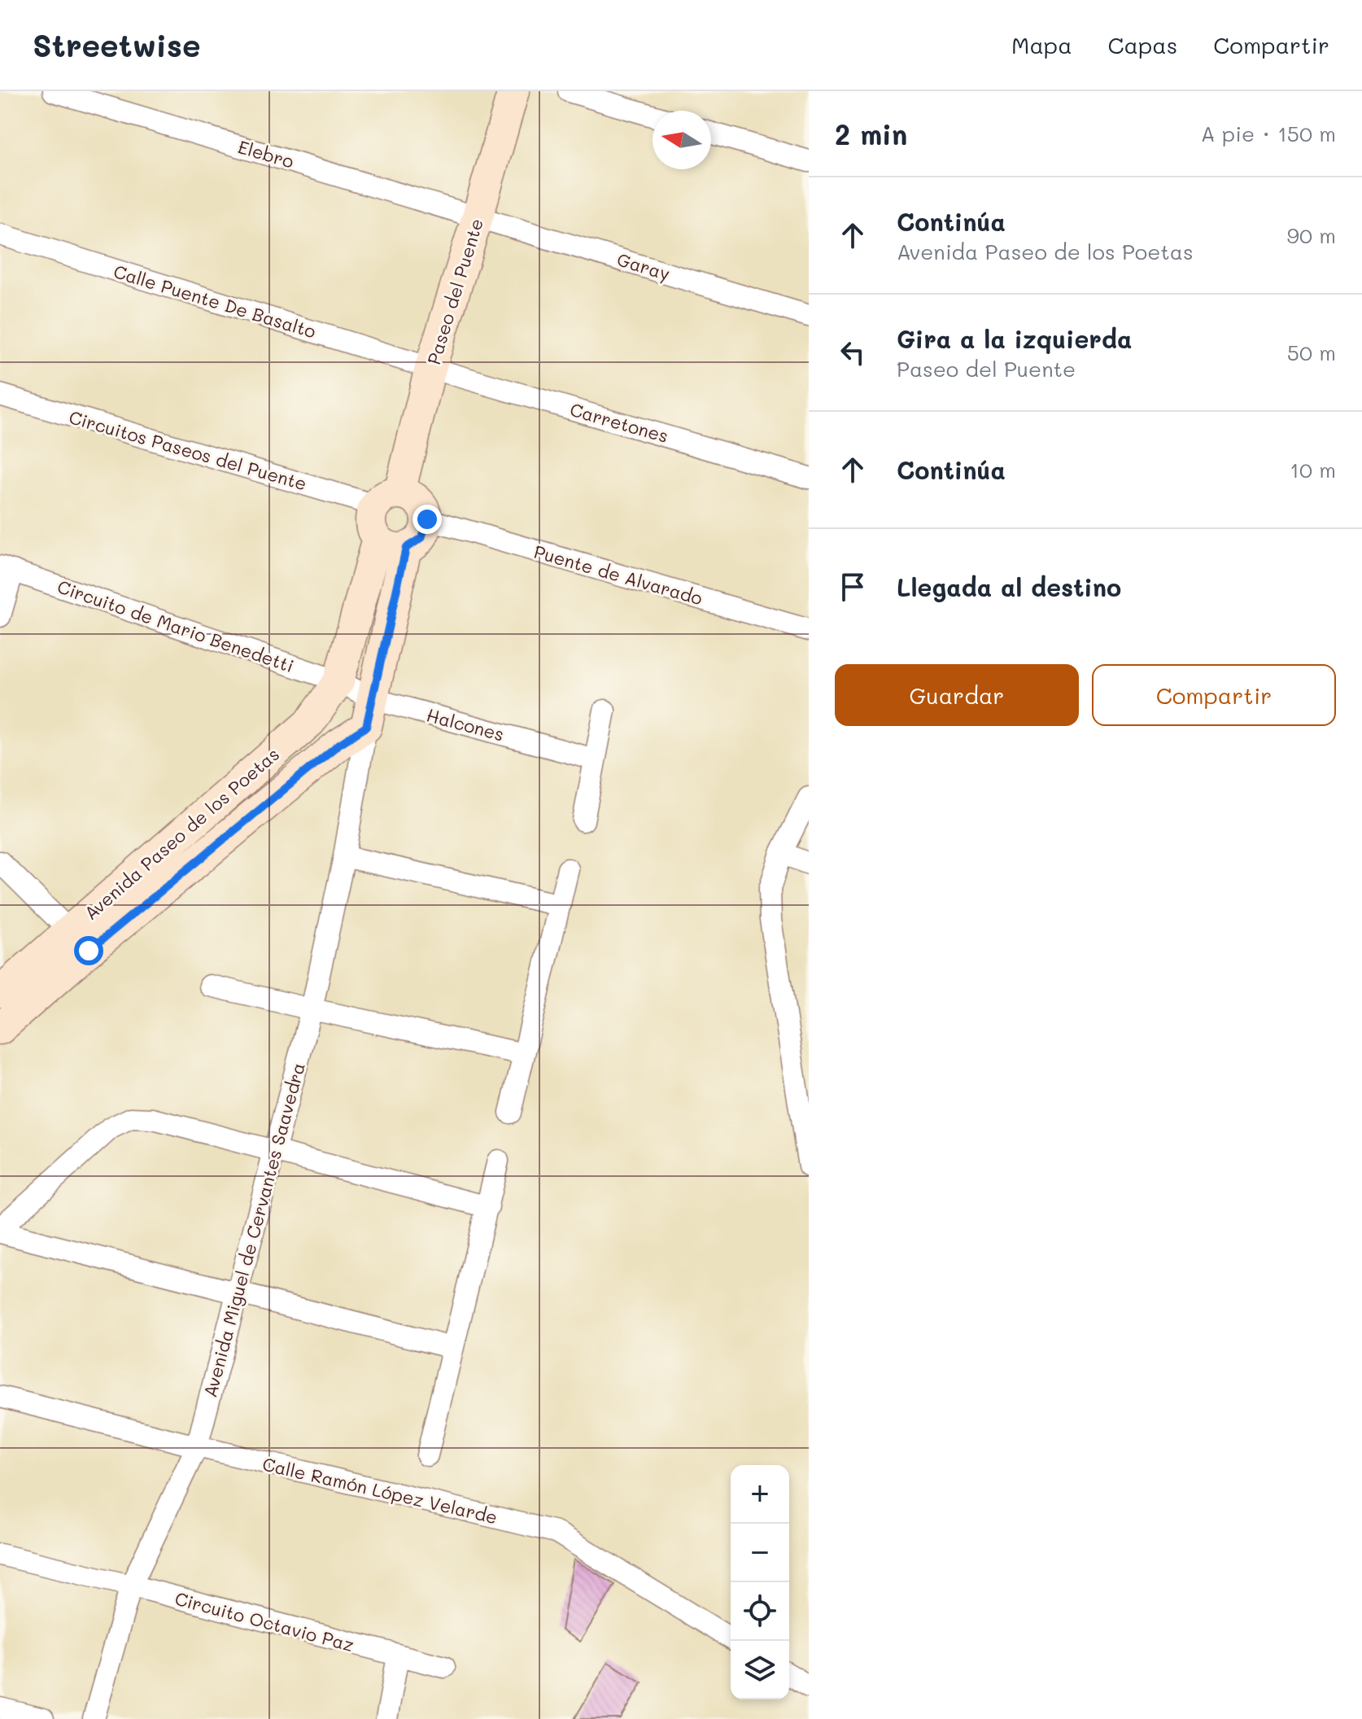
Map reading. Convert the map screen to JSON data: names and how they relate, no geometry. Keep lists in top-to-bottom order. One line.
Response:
{"streets":{"street":["Elebro","Garay","Paseo del Puente","Calle Puente De Basalto","Carretones","Circuitos Paseos del Puente","Puente de Alvarado","Circuito de Mario Benedetti","Halcones","Avenida Paseo de los Poetas","Avenida Miguel de Cervantes Saavedra","Calle Ramón López Velarde","Circuito Octavio Paz"]},"crossings":[["Elebro","Garay"],["Elebro","Paseo del Puente"],["Garay","Paseo del Puente"],["Paseo del Puente","Calle Puente De Basalto"],["Paseo del Puente","Carretones"],["Paseo del Puente","Circuitos Paseos del Puente"],["Paseo del Puente","Puente de Alvarado"],["Calle Puente De Basalto","Carretones"],["Circuitos Paseos del Puente","Puente de Alvarado"],["Circuito de Mario Benedetti","Halcones"],["Circuito de Mario Benedetti","Avenida Paseo de los Poetas"],["Halcones","Avenida Paseo de los Poetas"],["Halcones","Avenida Miguel de Cervantes Saavedra"],["Avenida Paseo de los Poetas","Avenida Miguel de Cervantes Saavedra"],["Avenida Miguel de Cervantes Saavedra","Calle Ramón López Velarde"],["Avenida Miguel de Cervantes Saavedra","Circuito Octavio Paz"]],"north":"left","page":{"header":"Streetwise","nav":["Mapa","Capas","Compartir"],"heading":["2 min","A pie · 150 m"],"list":[["Continúa","Avenida Paseo de los Poetas","90 m"],["Gira a la izquierda","Paseo del Puente","50 m"],["Continúa","10 m"],"Llegada al destino"],"buttons":["Guardar","Compartir"],"map_buttons":["+","−"]}}
